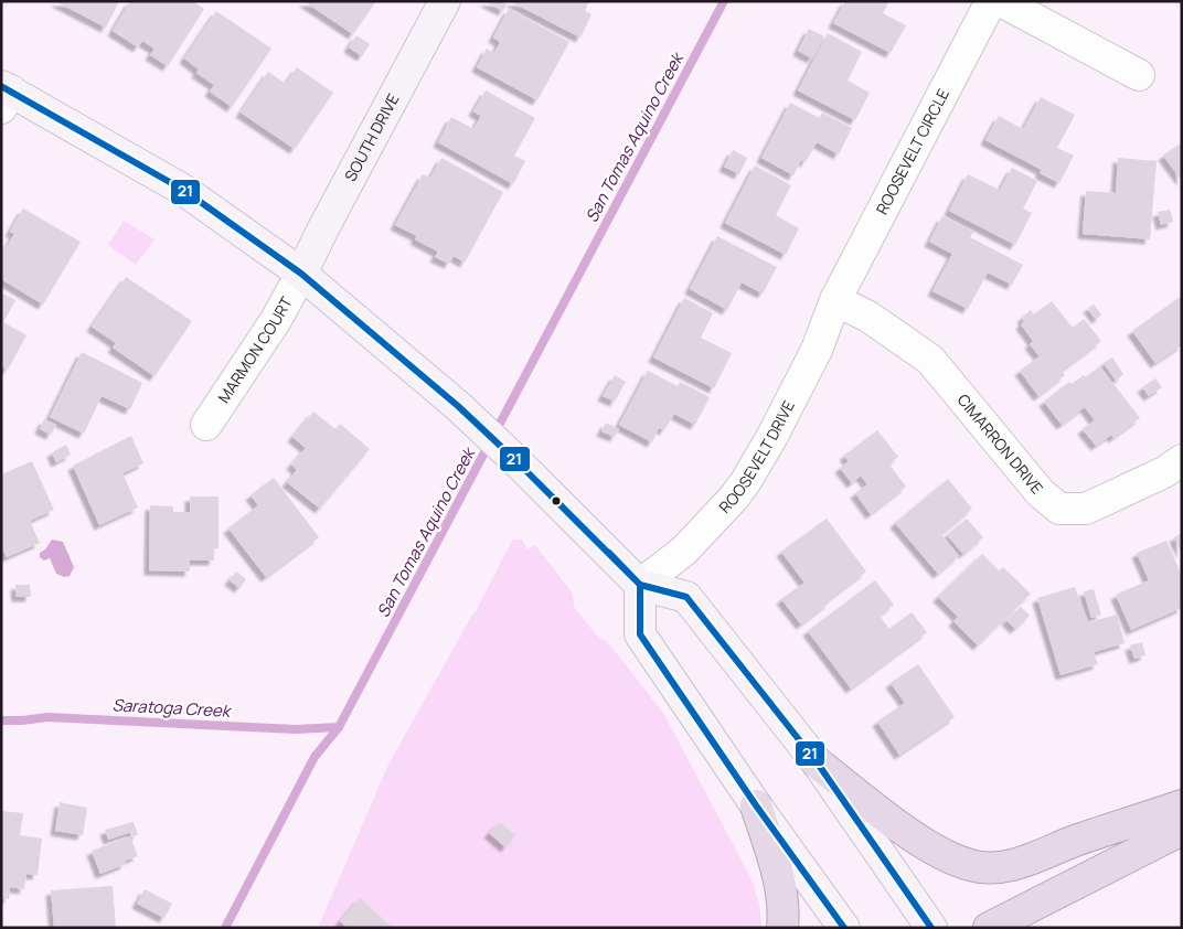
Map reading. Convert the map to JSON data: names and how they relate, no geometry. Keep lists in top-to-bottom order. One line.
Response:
{"streets":{"main road":["SOUTH DRIVE"],"street":["ROOSEVELT CIRCLE","MARMON COURT","CIMARRON DRIVE","ROOSEVELT DRIVE"]},"crossings":[["SOUTH DRIVE","MARMON COURT"],["ROOSEVELT CIRCLE","CIMARRON DRIVE"],["ROOSEVELT CIRCLE","ROOSEVELT DRIVE"],["CIMARRON DRIVE","ROOSEVELT DRIVE"]],"water":["San Tomas Aquino Creek","Saratoga Creek"],"lines":["transit line 21"]}
